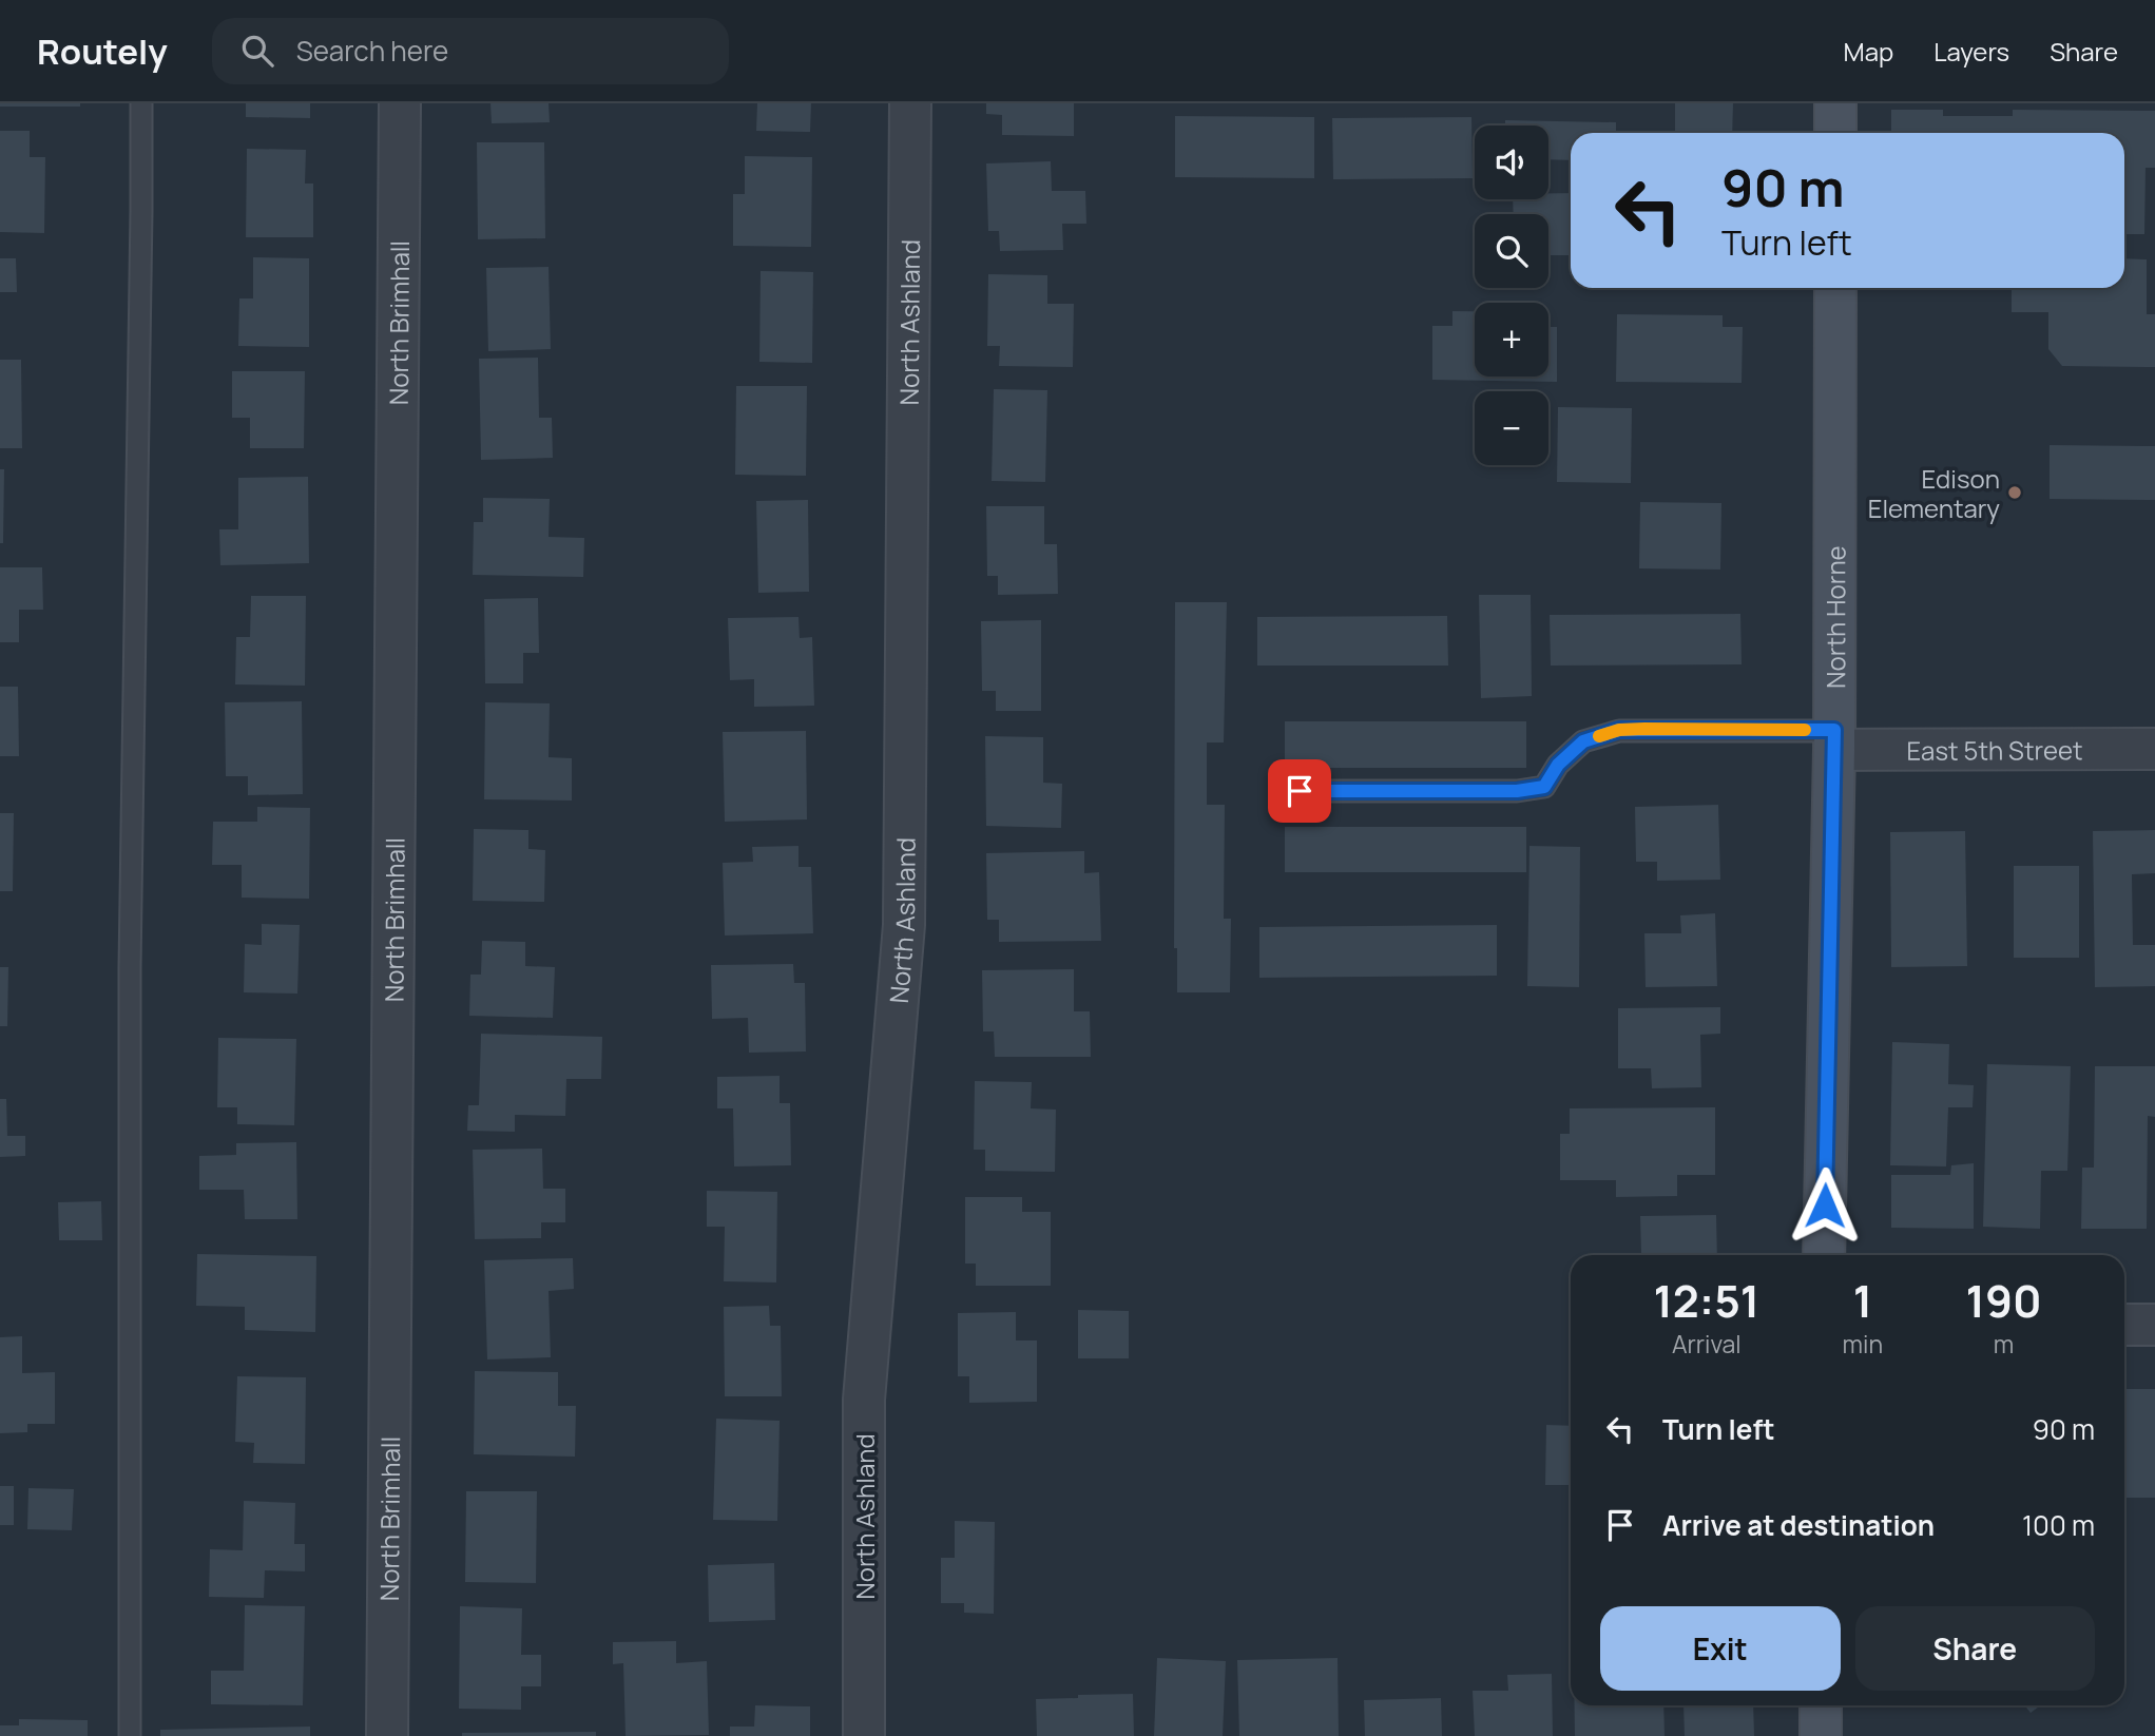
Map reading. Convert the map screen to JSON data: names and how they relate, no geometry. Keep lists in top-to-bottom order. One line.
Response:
{"streets":{"street":["North Brimhall","North Ashland","North Horne","East 5th Street"]},"crossings":[["North Horne","East 5th Street"]],"places":["Edison Elementary"],"page":{"header":"Routely","search":"Search here","nav":["Map","Layers","Share"],"map_buttons":["+","−"],"turn":["90 m","Turn left"],"eta":["12:51","Arrival","1","min","190","m"],"list":[{"name":"Turn left","value":"90 m"},{"name":"Arrive at destination","value":"100 m"}],"buttons":["Exit","Share"]}}
